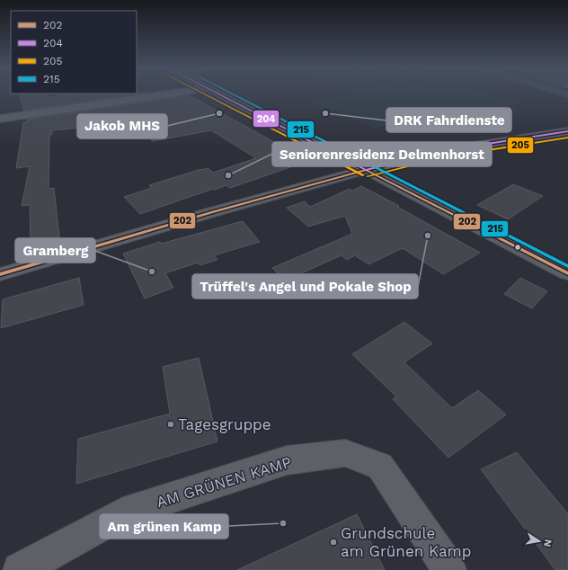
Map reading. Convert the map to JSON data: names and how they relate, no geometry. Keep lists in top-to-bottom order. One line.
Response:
{"streets":{"street":["AM GRÜNEN KAMP"]},"places":["Jakob MHS","DRK Fahrdienste","Seniorenresidenz Delmenhorst","Trüffel's Angel und Pokale Shop","Gramberg","Tagesgruppe","Am grünen Kamp","Grundschule am Grünen Kamp"],"lines":["transit line 204","transit line 205","transit line 215","transit line 202"],"legend":["202","204","205","215"],"north":"right"}
